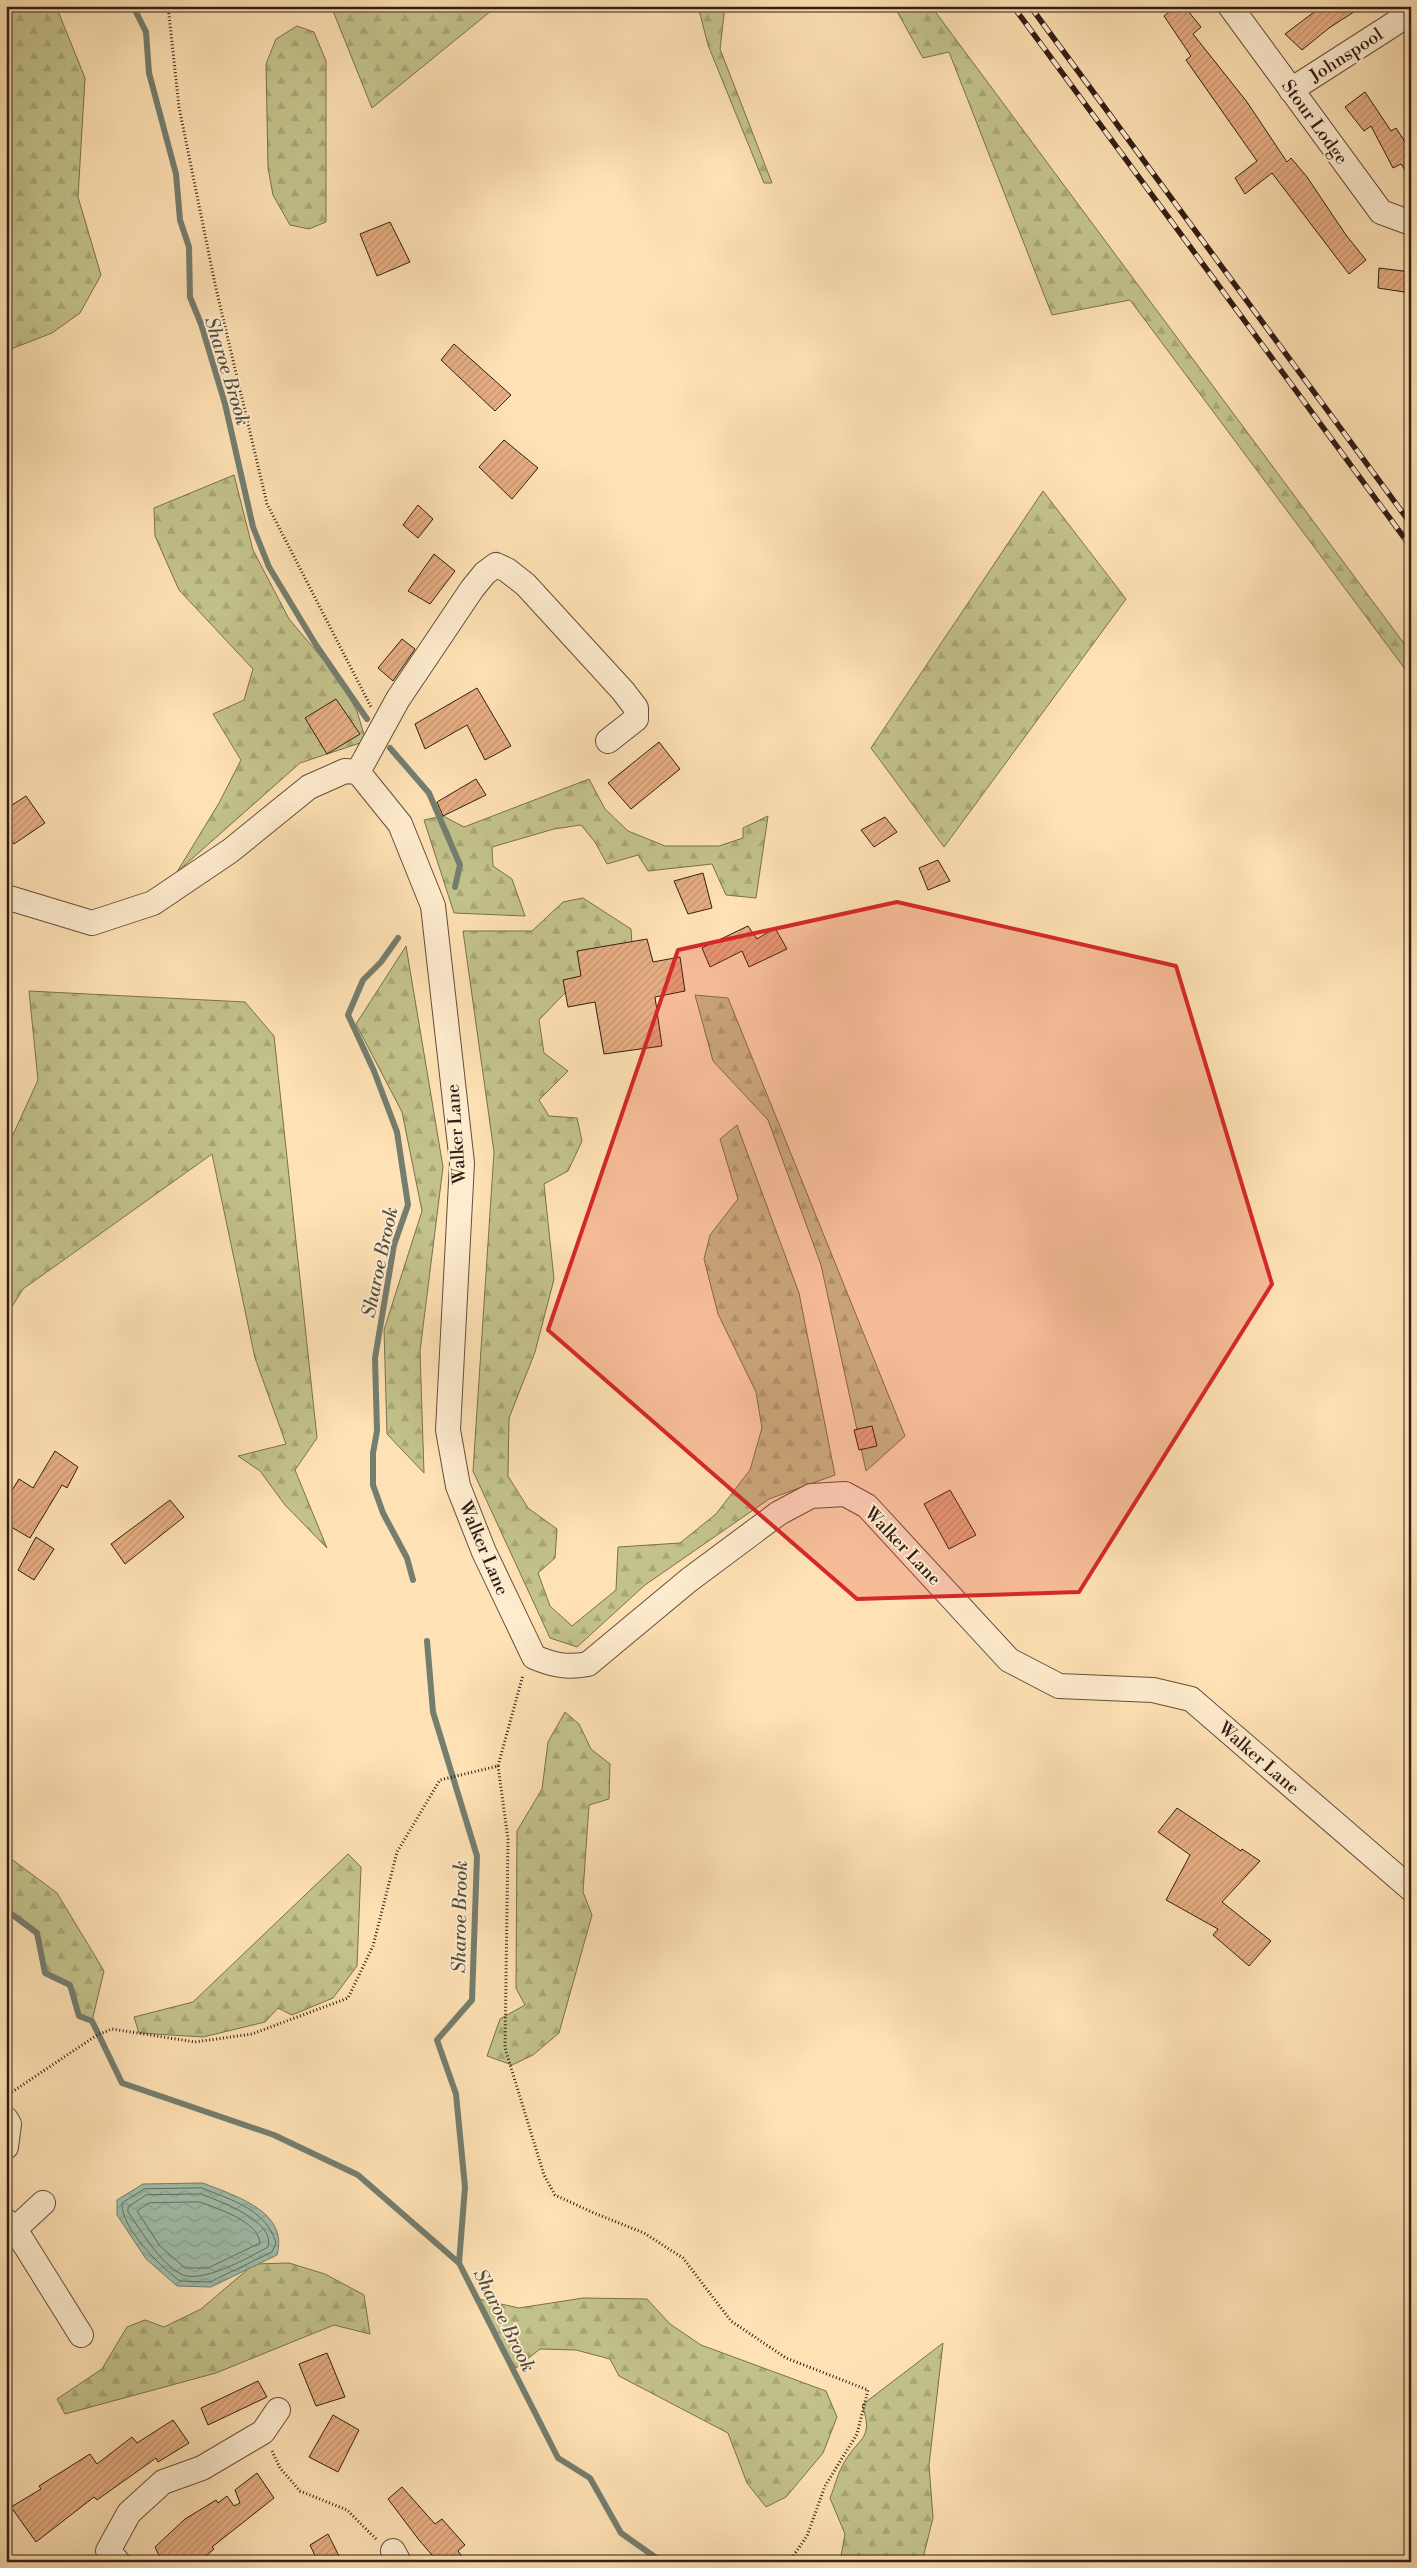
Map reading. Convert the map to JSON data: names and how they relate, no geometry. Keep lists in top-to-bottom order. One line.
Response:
{"streets":{"street":["Johnspool","Stour Lodge","Walker Lane"]},"crossings":[["Johnspool","Stour Lodge"]],"water":["Sharoe Brook"]}
